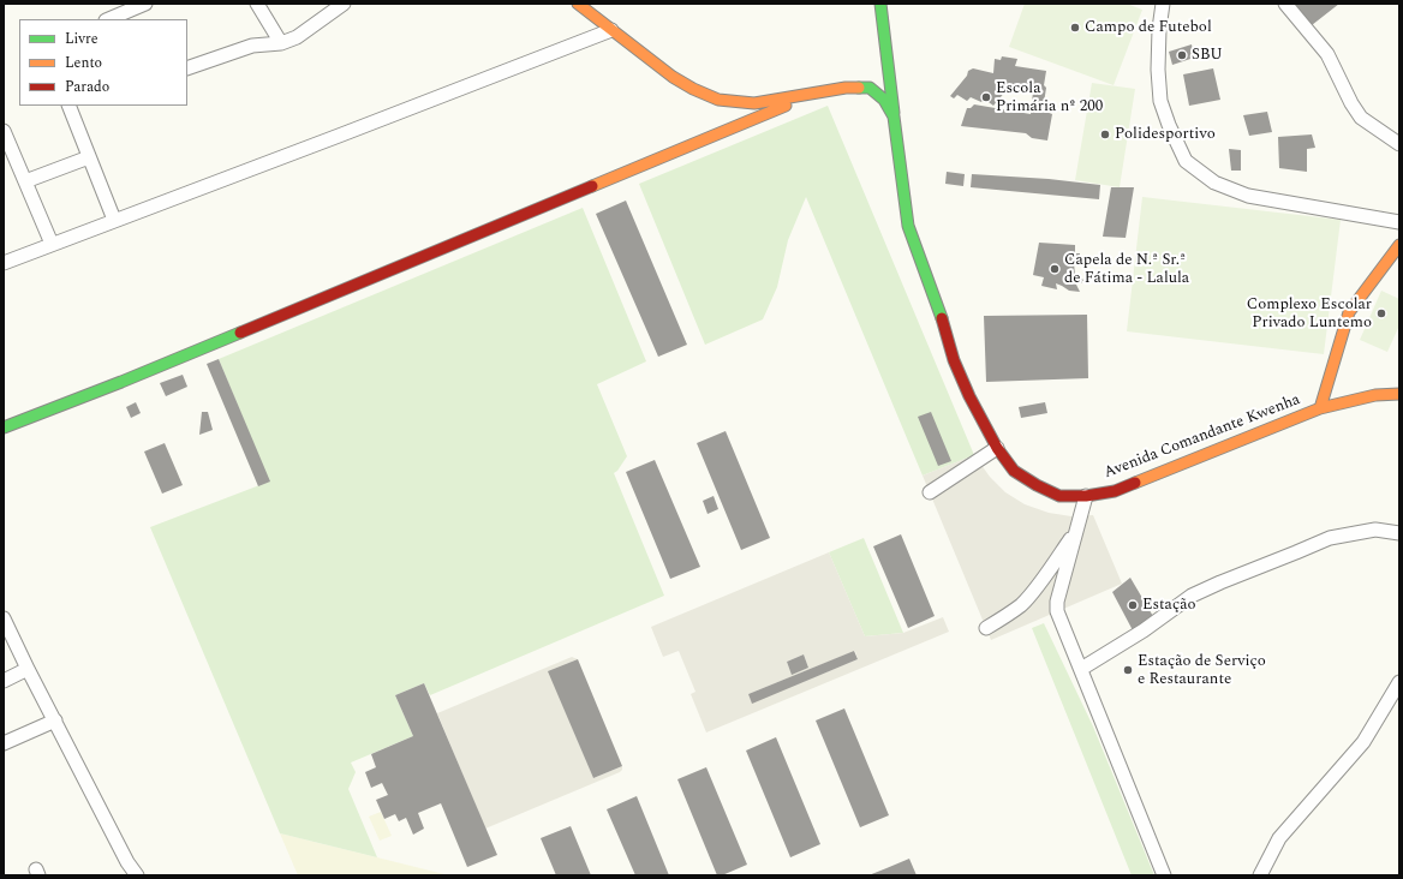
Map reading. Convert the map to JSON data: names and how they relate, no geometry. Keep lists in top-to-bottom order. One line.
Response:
{"streets":{"street":["Avenida Comandante Kwenha"]},"places":["Campo de Futebol","SBU","Escola Primária nº 200","Polidesportivo","Capela de N.ª Sr.ª de Fátima - Lalula","Complexo Escolar Privado Luntemo","Estação","Estação de Serviço e Restaurante"],"legend":["Livre","Lento","Parado"]}
